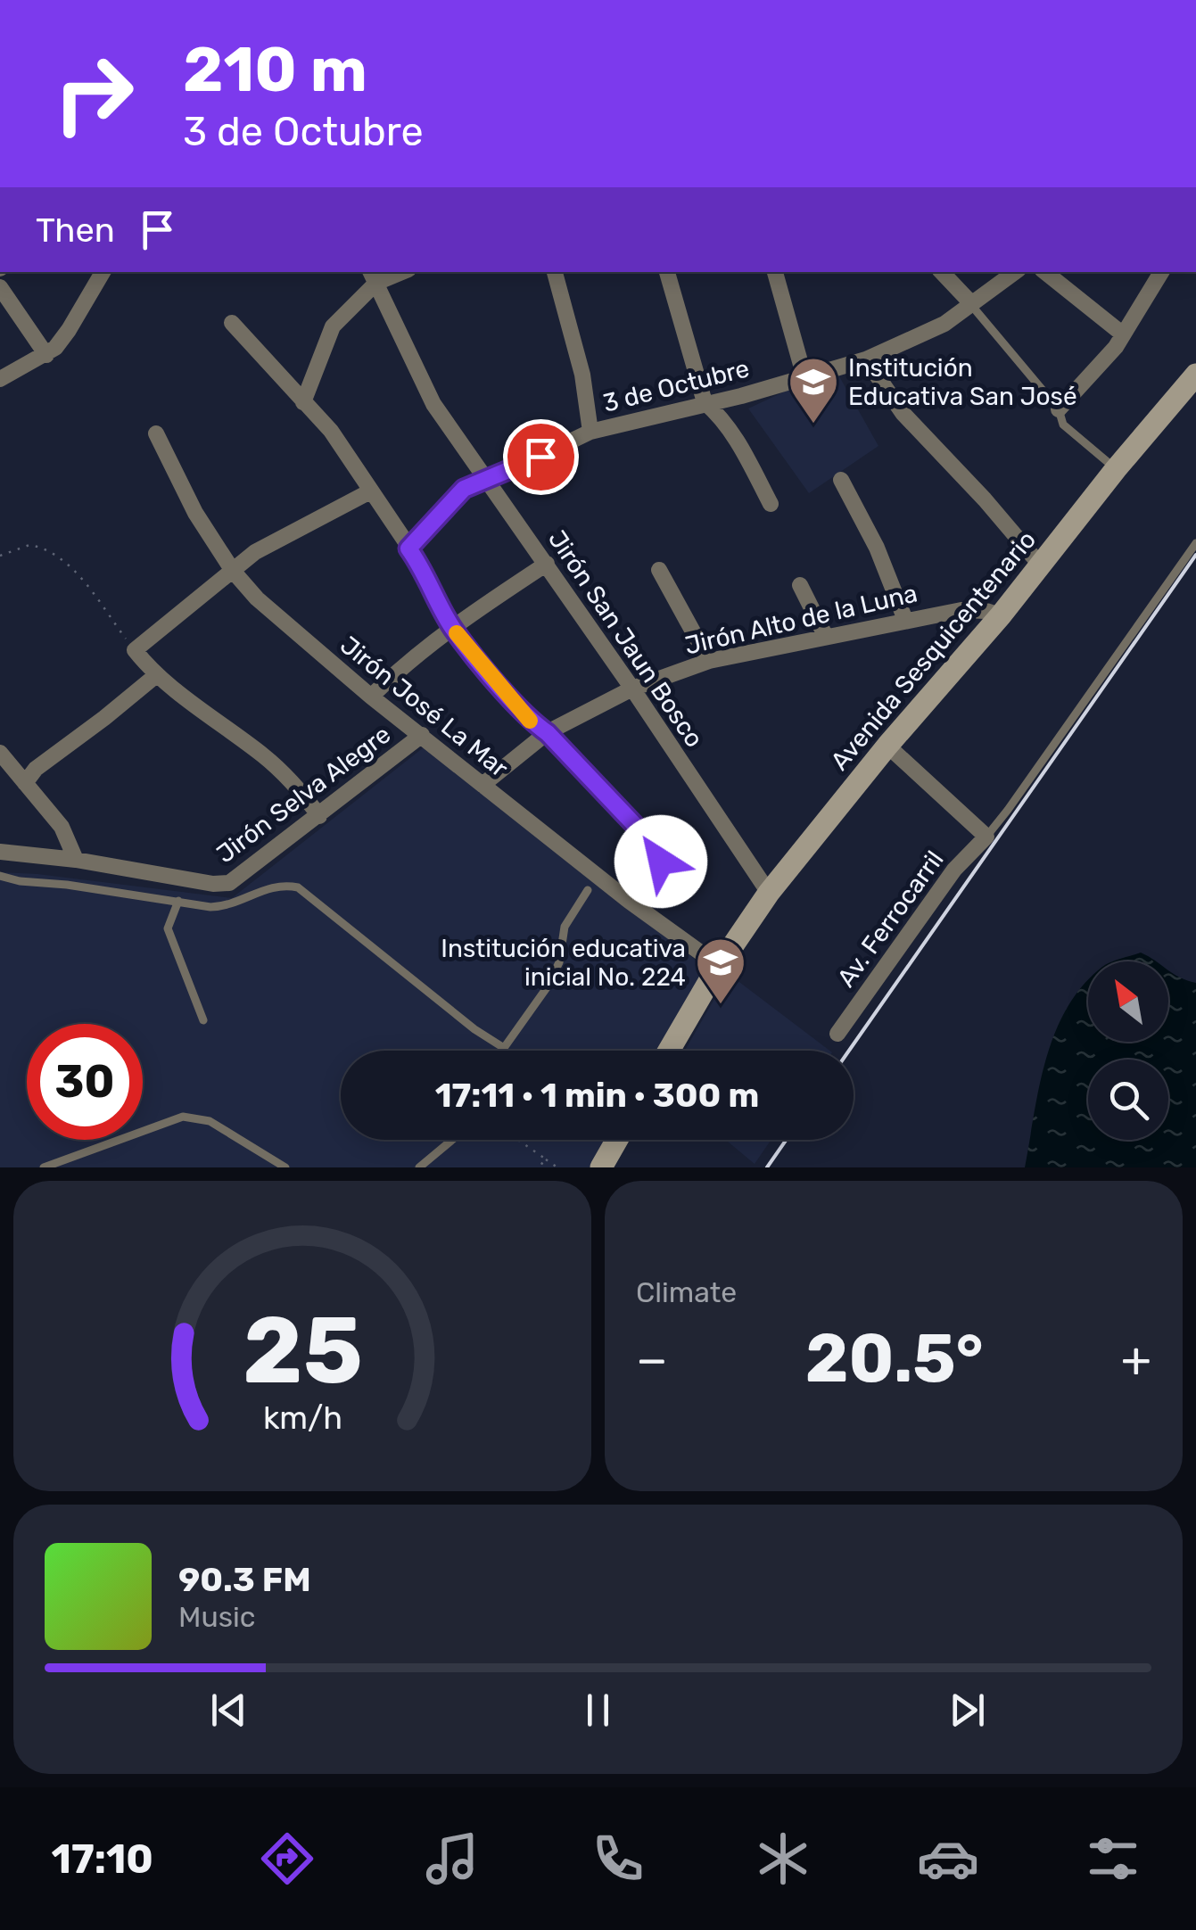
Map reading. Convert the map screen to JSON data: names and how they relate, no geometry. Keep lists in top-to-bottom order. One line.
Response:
{"streets":{"street":["3 de Octubre","Jirón Alto de la Luna","Jirón San Jaun Bosco","Avenida Sesquicentenario","Jirón José La Mar","Jirón Selva Alegre","Av. Ferrocarril"]},"crossings":[["3 de Octubre","Jirón San Jaun Bosco"],["Jirón Alto de la Luna","Jirón San Jaun Bosco"],["Jirón Alto de la Luna","Avenida Sesquicentenario"],["Jirón Alto de la Luna","Jirón José La Mar"],["Jirón San Jaun Bosco","Avenida Sesquicentenario"],["Avenida Sesquicentenario","Jirón José La Mar"],["Jirón José La Mar","Jirón Selva Alegre"]],"places":{"school or university":["Institución Educativa San José","Institución educativa inicial No. 224"]},"north":"top left","page":{"turn":["210 m","3 de Octubre"],"then":"Then","limit":"30","trip":"17:11 · 1 min · 300 m","tile":"Climate","heat":["−","20.5°","+"],"song":["90.3 FM","Music"],"tabs":"17:10","gauge":["25","km/h"]}}
